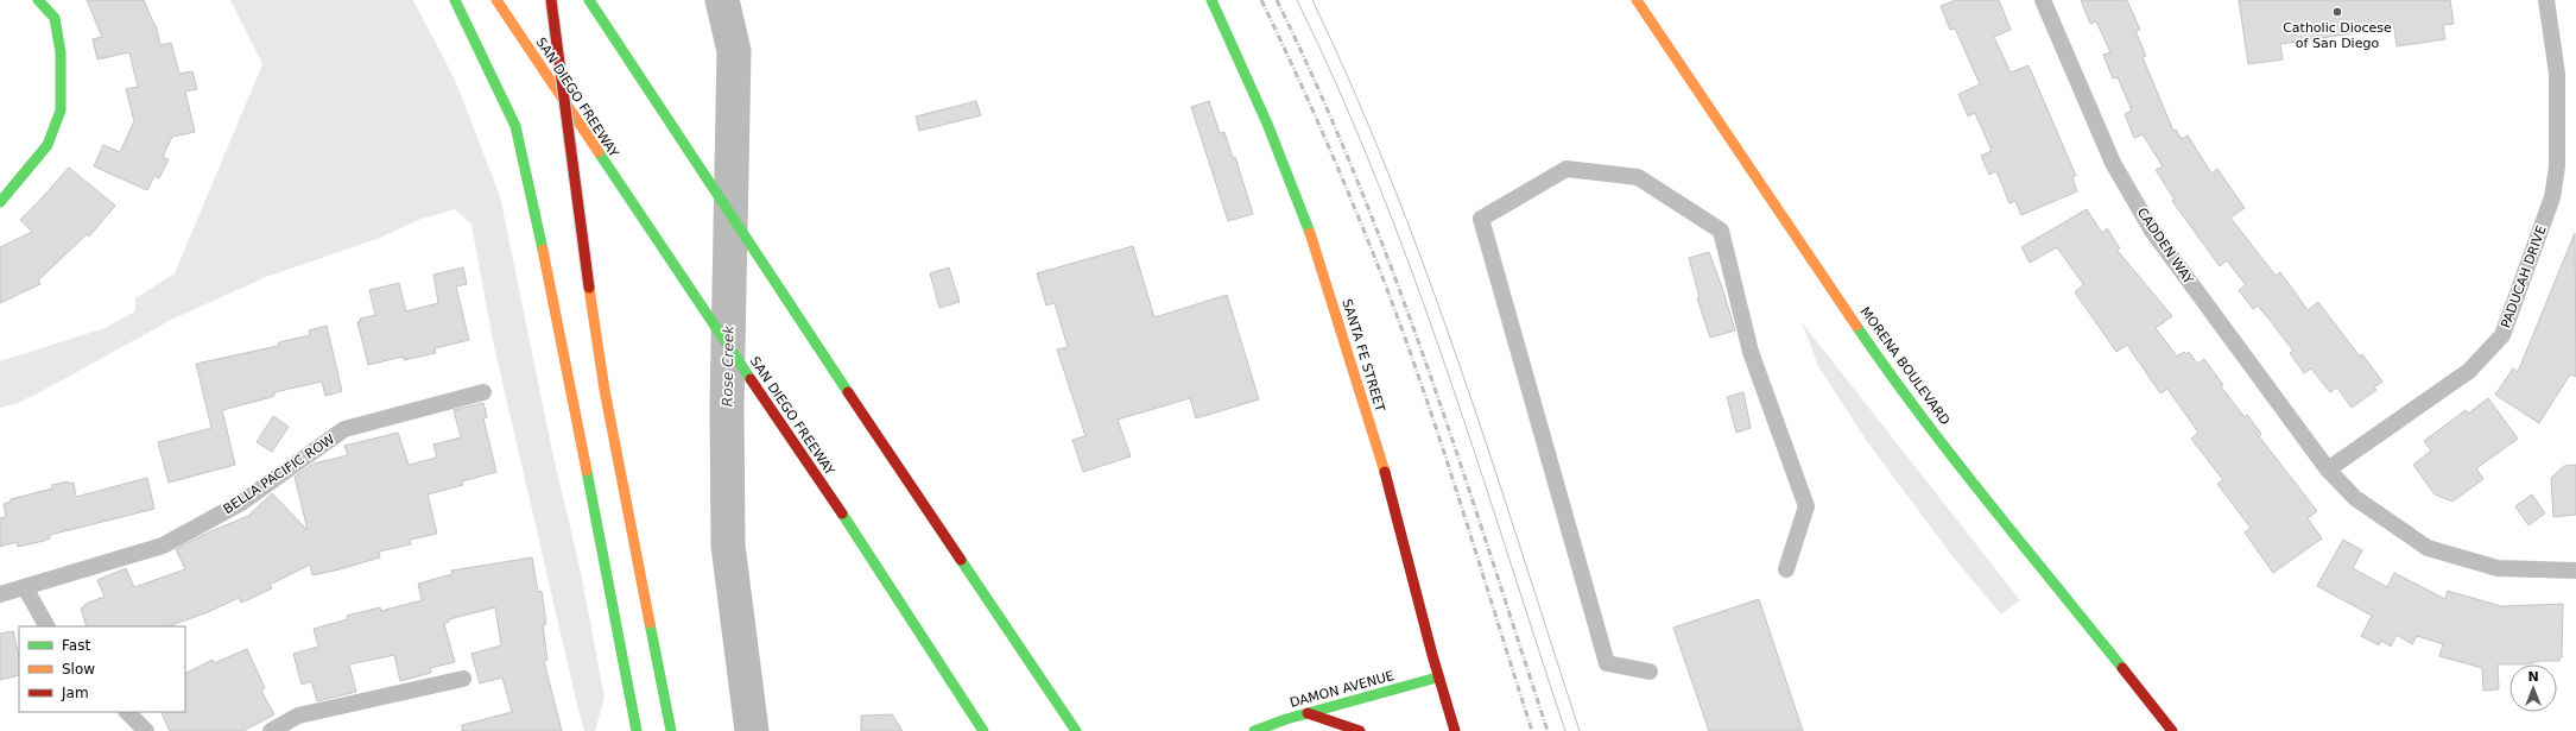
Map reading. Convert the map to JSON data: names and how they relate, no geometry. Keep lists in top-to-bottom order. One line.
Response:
{"streets":{"main road":["SAN DIEGO FREEWAY","SANTA FE STREET","MORENA BOULEVARD","DAMON AVENUE"],"street":["CADDEN WAY","PADUCAH DRIVE","BELLA PACIFIC ROW"]},"crossings":[["CADDEN WAY","PADUCAH DRIVE"],["SANTA FE STREET","DAMON AVENUE"]],"water":["Rose Creek"],"places":["Catholic Diocese of San Diego"],"legend":["Fast","Slow","Jam"],"north":"top"}
